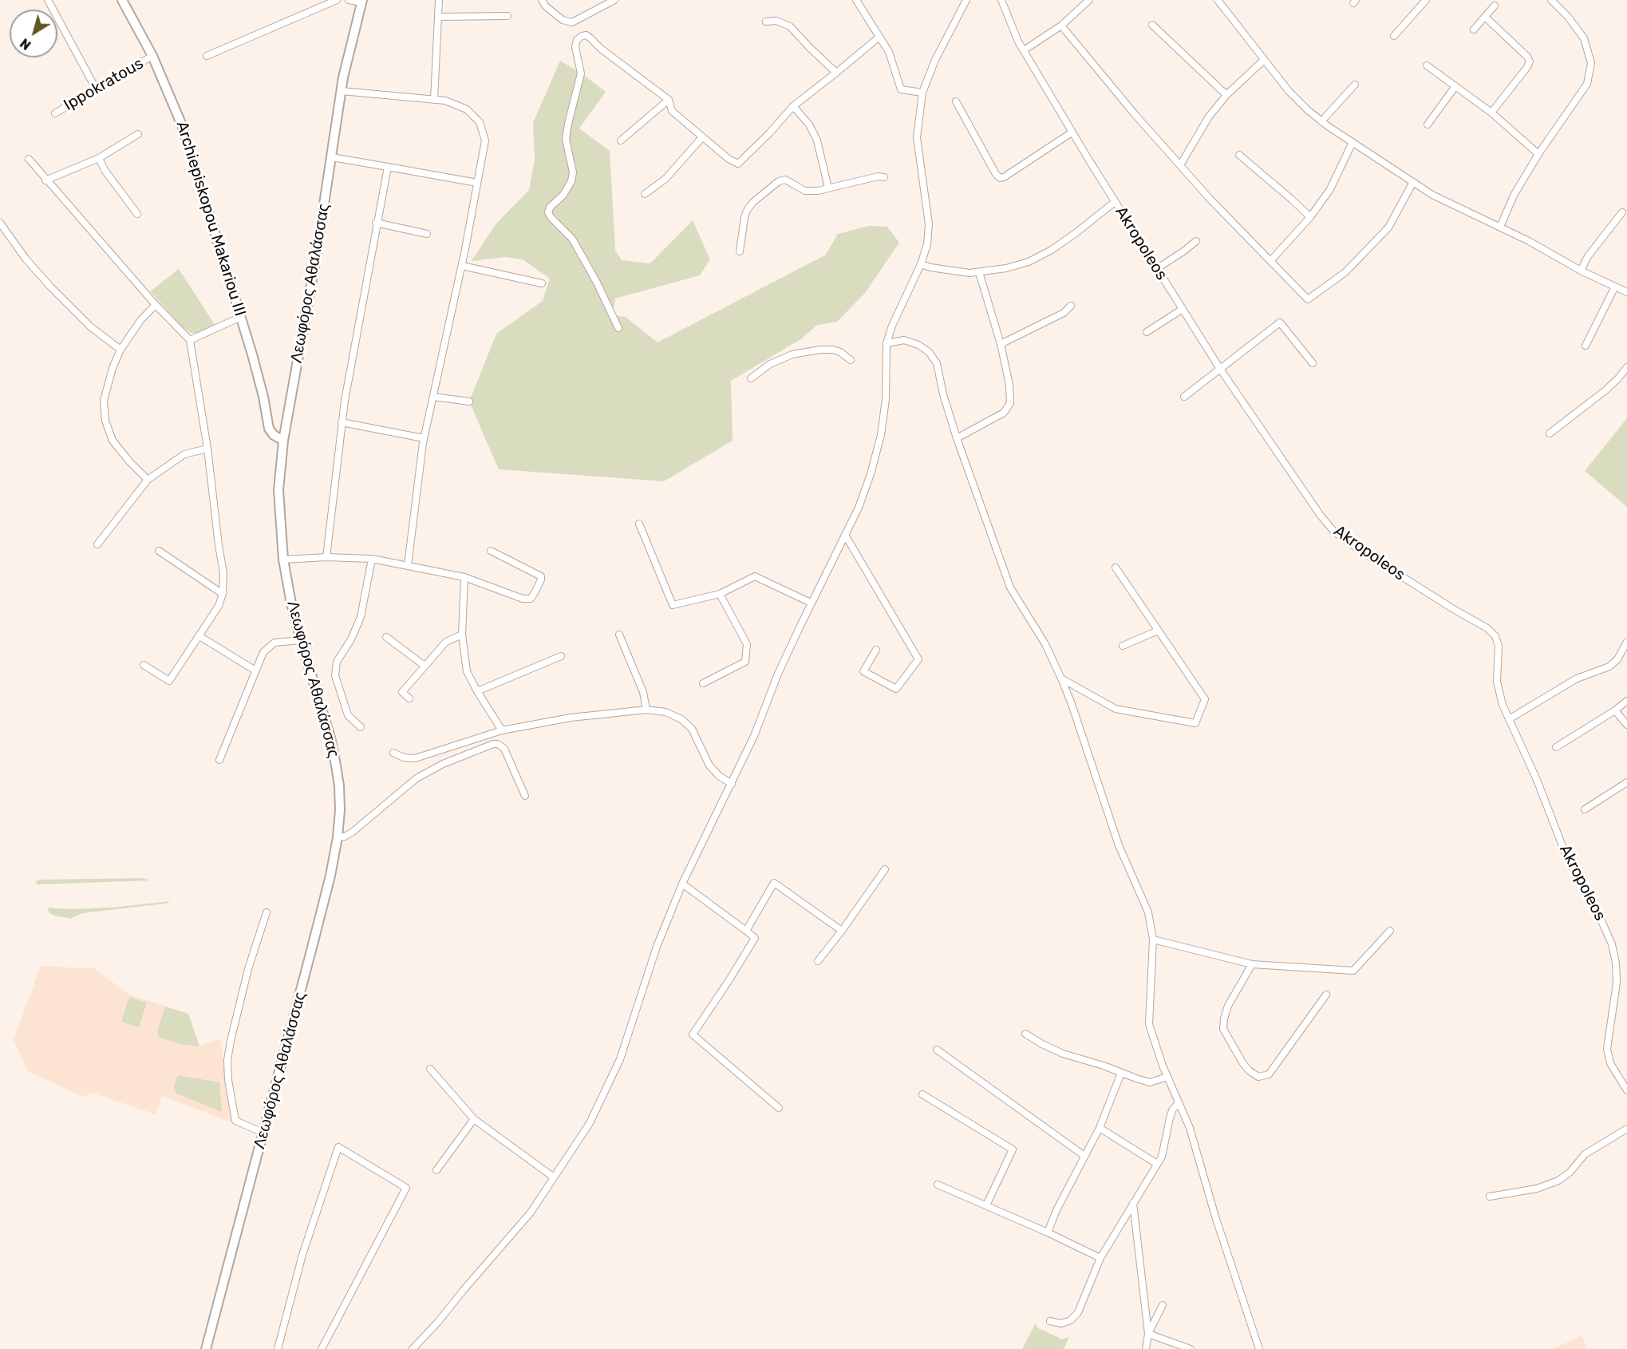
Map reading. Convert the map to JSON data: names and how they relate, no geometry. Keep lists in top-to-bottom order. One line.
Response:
{"streets":{"main road":["Archiepiskopou Makariou III","Λεωφόρος Αθαλάσσας"],"street":["Ippokratous","Akropoleos"]},"crossings":[["Ippokratous","Archiepiskopou Makariou III"],["Archiepiskopou Makariou III","Λεωφόρος Αθαλάσσας"]],"north":"bottom left"}
